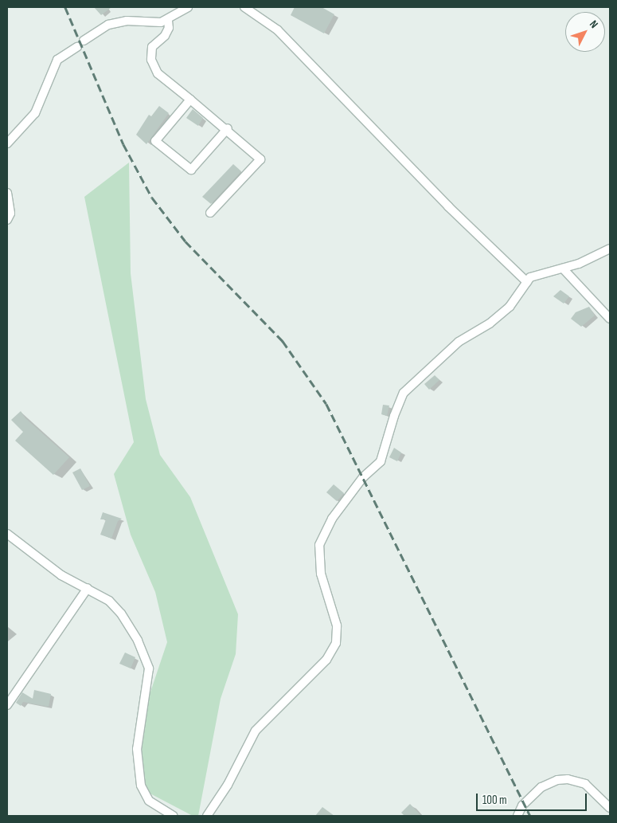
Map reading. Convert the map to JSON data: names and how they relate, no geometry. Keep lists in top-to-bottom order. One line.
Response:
{"scale_bar":"100 m","north":"top right"}
